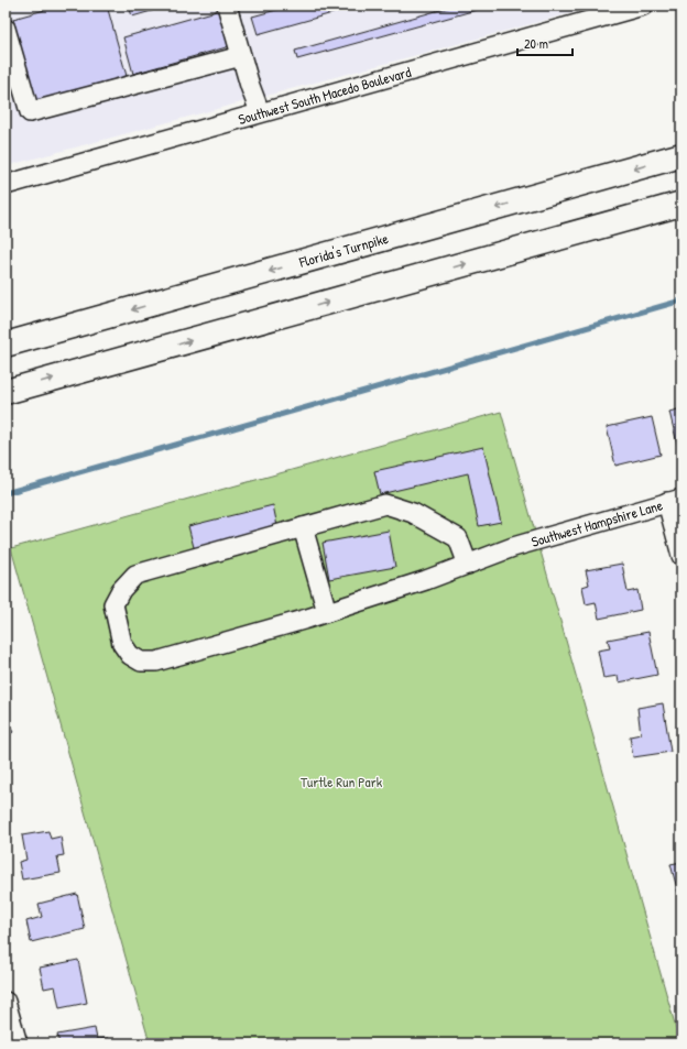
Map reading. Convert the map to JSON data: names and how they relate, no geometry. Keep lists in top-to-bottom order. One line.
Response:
{"streets":{"highway":["Florida's Turnpike"],"street":["Southwest South Macedo Boulevard","Southwest Hampshire Lane"]},"parks":["Turtle Run Park"],"scale_bar":"20 m"}
